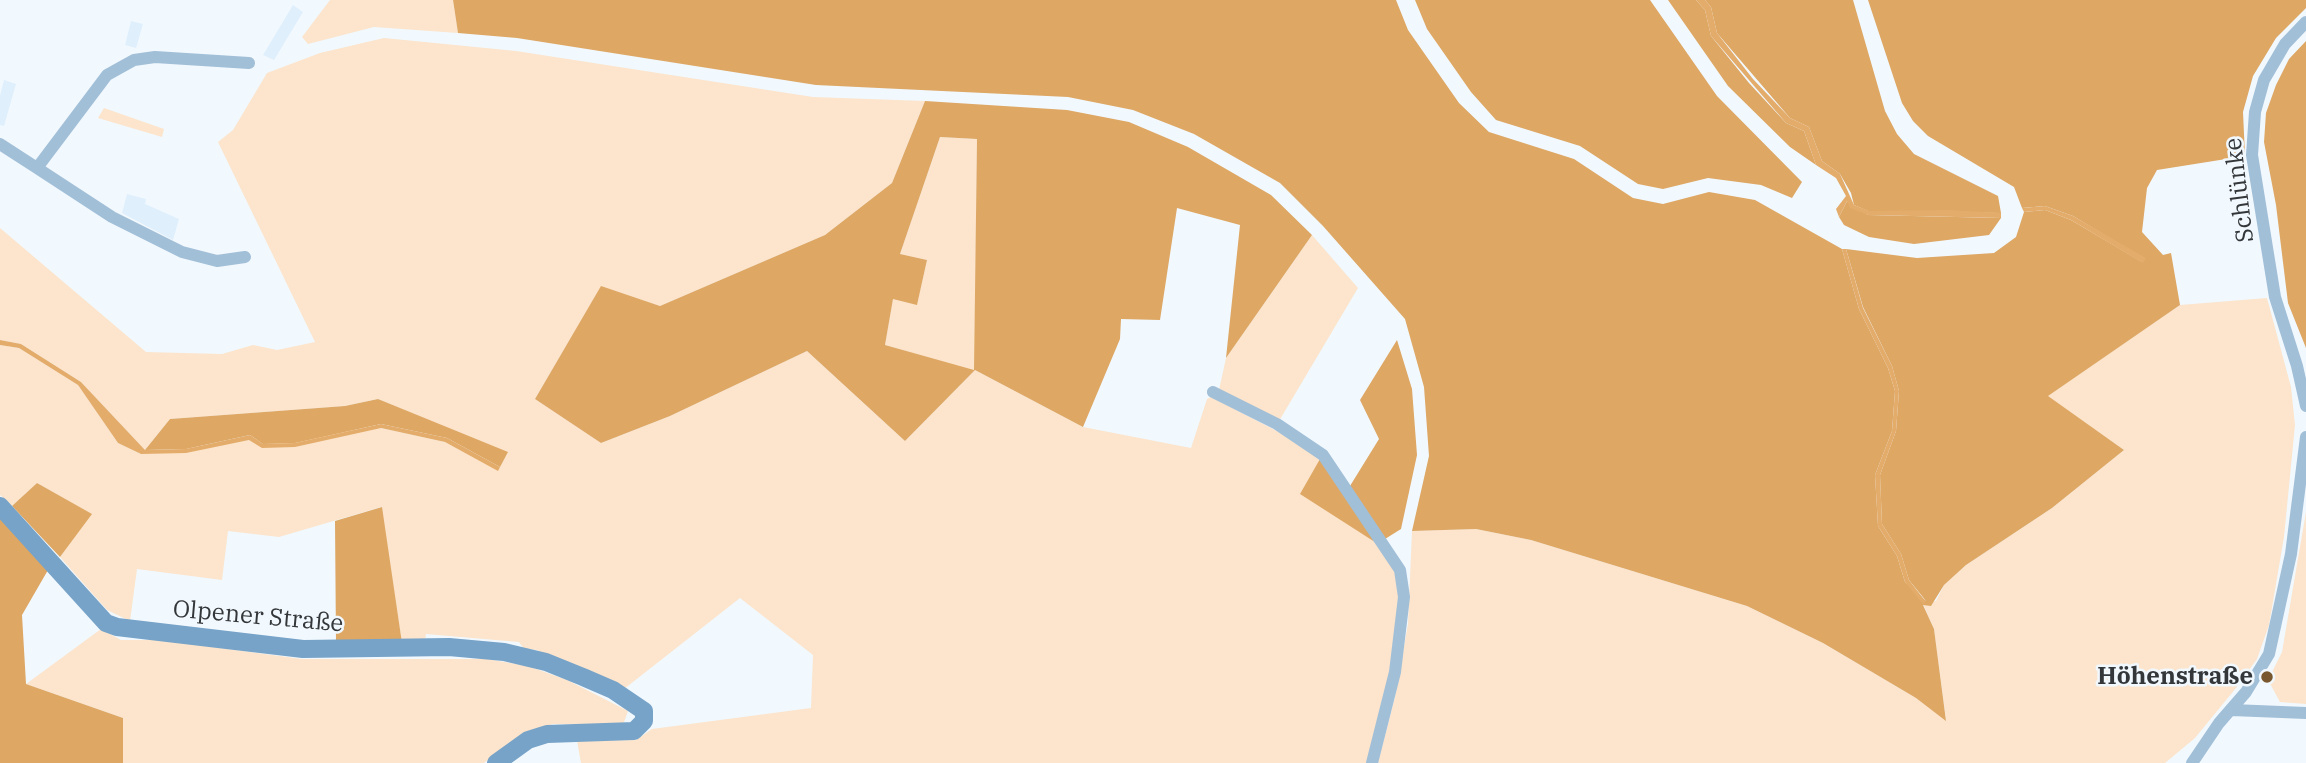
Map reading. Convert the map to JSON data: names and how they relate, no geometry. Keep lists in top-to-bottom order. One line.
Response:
{"streets":{"street":["Schlünke","Olpener Straße"]},"places":["Höhenstraße"]}
